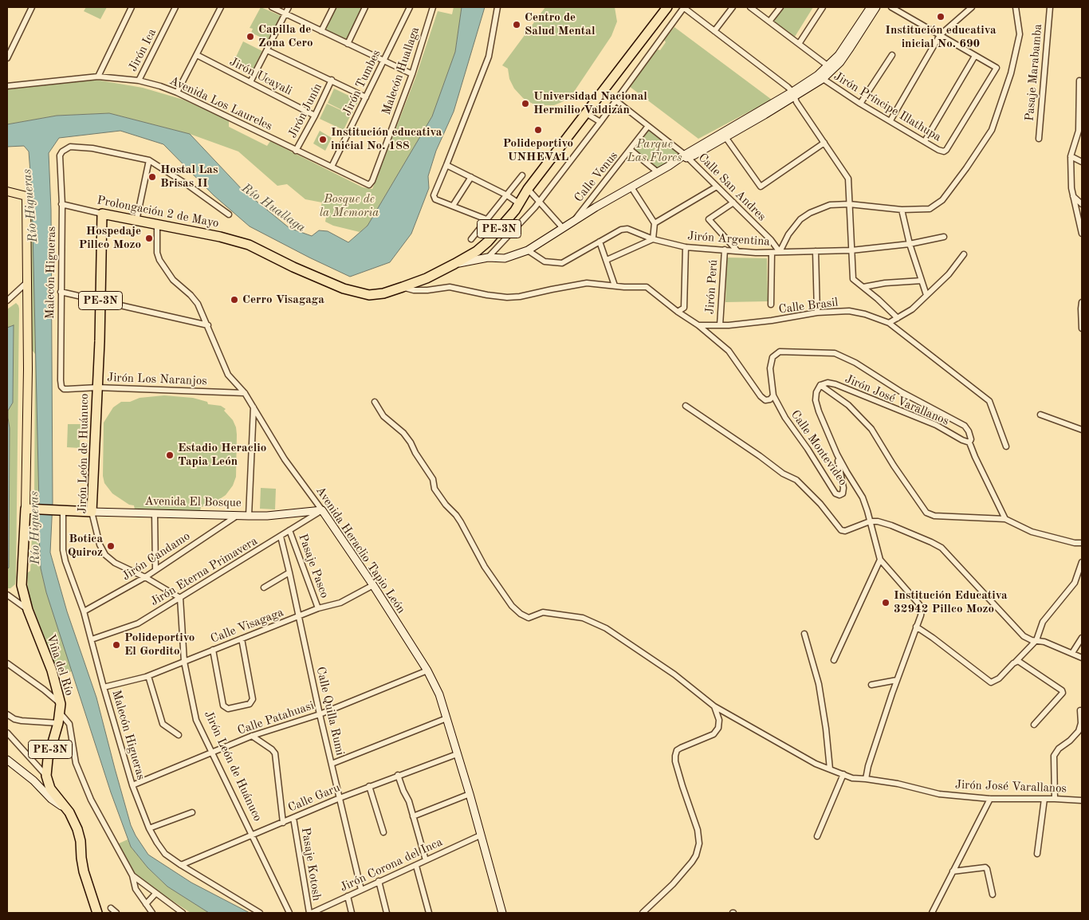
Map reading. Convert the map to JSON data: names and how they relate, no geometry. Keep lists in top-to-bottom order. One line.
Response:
{"streets":{"highway":["Prolongación 2 de Mayo","PE-3N","Jirón León de Huánuco","Avenida El Bosque","Viña del Río"],"street":["Jirón Ica","Malecón Huallaga","Pasaje Marabamba","Jirón Ucayali","Jirón Tumbes","Avenida Los Laureles","Jirón Príncipe Illathupa","Jirón Junín","Calle Venus","Calle San Andres","Jirón Argentina","Malecón Higueras","Jirón Perú","Calle Brasil","Jirón Los Naranjos","Jirón José Varallanos","Calle Montevideo","Avenida Heraclio Tapio León","Jirón Candamo","Pasaje Pasco","Jirón Eterna Primavera","Calle Visagaga","Calle Quilla Rumi","Calle Patahuasi","Calle Garu","Pasaje Kotosh","Jirón Corona del Inca"]},"crossings":[["Jirón Ica","Avenida Los Laureles"],["Malecón Huallaga","Avenida Los Laureles"],["Jirón Ucayali","Jirón Junín"],["Jirón Tumbes","Avenida Los Laureles"],["Avenida Los Laureles","Jirón Junín"],["Calle Venus","Calle San Andres"],["Calle San Andres","PE-3N"],["Calle San Andres","Jirón Argentina"],["Prolongación 2 de Mayo","PE-3N"],["Prolongación 2 de Mayo","Malecón Higueras"],["Prolongación 2 de Mayo","Jirón León de Huánuco"],["Prolongación 2 de Mayo","Avenida Heraclio Tapio León"],["PE-3N","Avenida El Bosque"],["PE-3N","Viña del Río"],["Jirón Argentina","Jirón Perú"],["Malecón Higueras","Jirón Los Naranjos"],["Malecón Higueras","Avenida El Bosque"],["Malecón Higueras","Jirón Candamo"],["Malecón Higueras","Jirón Eterna Primavera"],["Malecón Higueras","Calle Visagaga"],["Malecón Higueras","Calle Patahuasi"],["Malecón Higueras","Calle Garu"],["Jirón Perú","Calle Brasil"],["Jirón Los Naranjos","Jirón León de Huánuco"],["Jirón Los Naranjos","Avenida Heraclio Tapio León"],["Jirón José Varallanos","Calle Montevideo"],["Jirón León de Huánuco","Avenida El Bosque"],["Jirón León de Huánuco","Jirón Candamo"],["Jirón León de Huánuco","Jirón Eterna Primavera"],["Jirón León de Huánuco","Calle Visagaga"],["Jirón León de Huánuco","Calle Patahuasi"],["Jirón León de Huánuco","Calle Garu"],["Avenida El Bosque","Avenida Heraclio Tapio León"],["Avenida El Bosque","Jirón Candamo"],["Avenida El Bosque","Jirón Eterna Primavera"],["Avenida Heraclio Tapio León","Jirón Eterna Primavera"],["Avenida Heraclio Tapio León","Calle Visagaga"],["Avenida Heraclio Tapio León","Calle Patahuasi"],["Avenida Heraclio Tapio León","Calle Garu"],["Avenida Heraclio Tapio León","Jirón Corona del Inca"],["Pasaje Pasco","Jirón Eterna Primavera"],["Pasaje Pasco","Calle Visagaga"],["Jirón Eterna Primavera","Calle Quilla Rumi"],["Calle Visagaga","Calle Quilla Rumi"],["Calle Quilla Rumi","Calle Patahuasi"],["Calle Quilla Rumi","Calle Garu"],["Calle Quilla Rumi","Jirón Corona del Inca"],["Calle Garu","Pasaje Kotosh"],["Pasaje Kotosh","Jirón Corona del Inca"]],"water":["Río Higueras","Río Huallaga"],"parks":["Parque Las Flores","Bosque de la Memoria"],"places":["Institución educativa inicial No. 690","Centro de Salud Mental","Capilla de Zona Cero","Universidad Nacional Hermilio Valdizán","Polideportivo UNHEVAL","Institución educativa inicial No. 188","Hostal Las Brisas II","Hospedaje Pillco Mozo","Cerro Visagaga","Estadio Heraclio Tapia León","Botica Quiroz","Institución Educativa 32942 Pillco Mozo","Polideportivo El Gordito"]}
